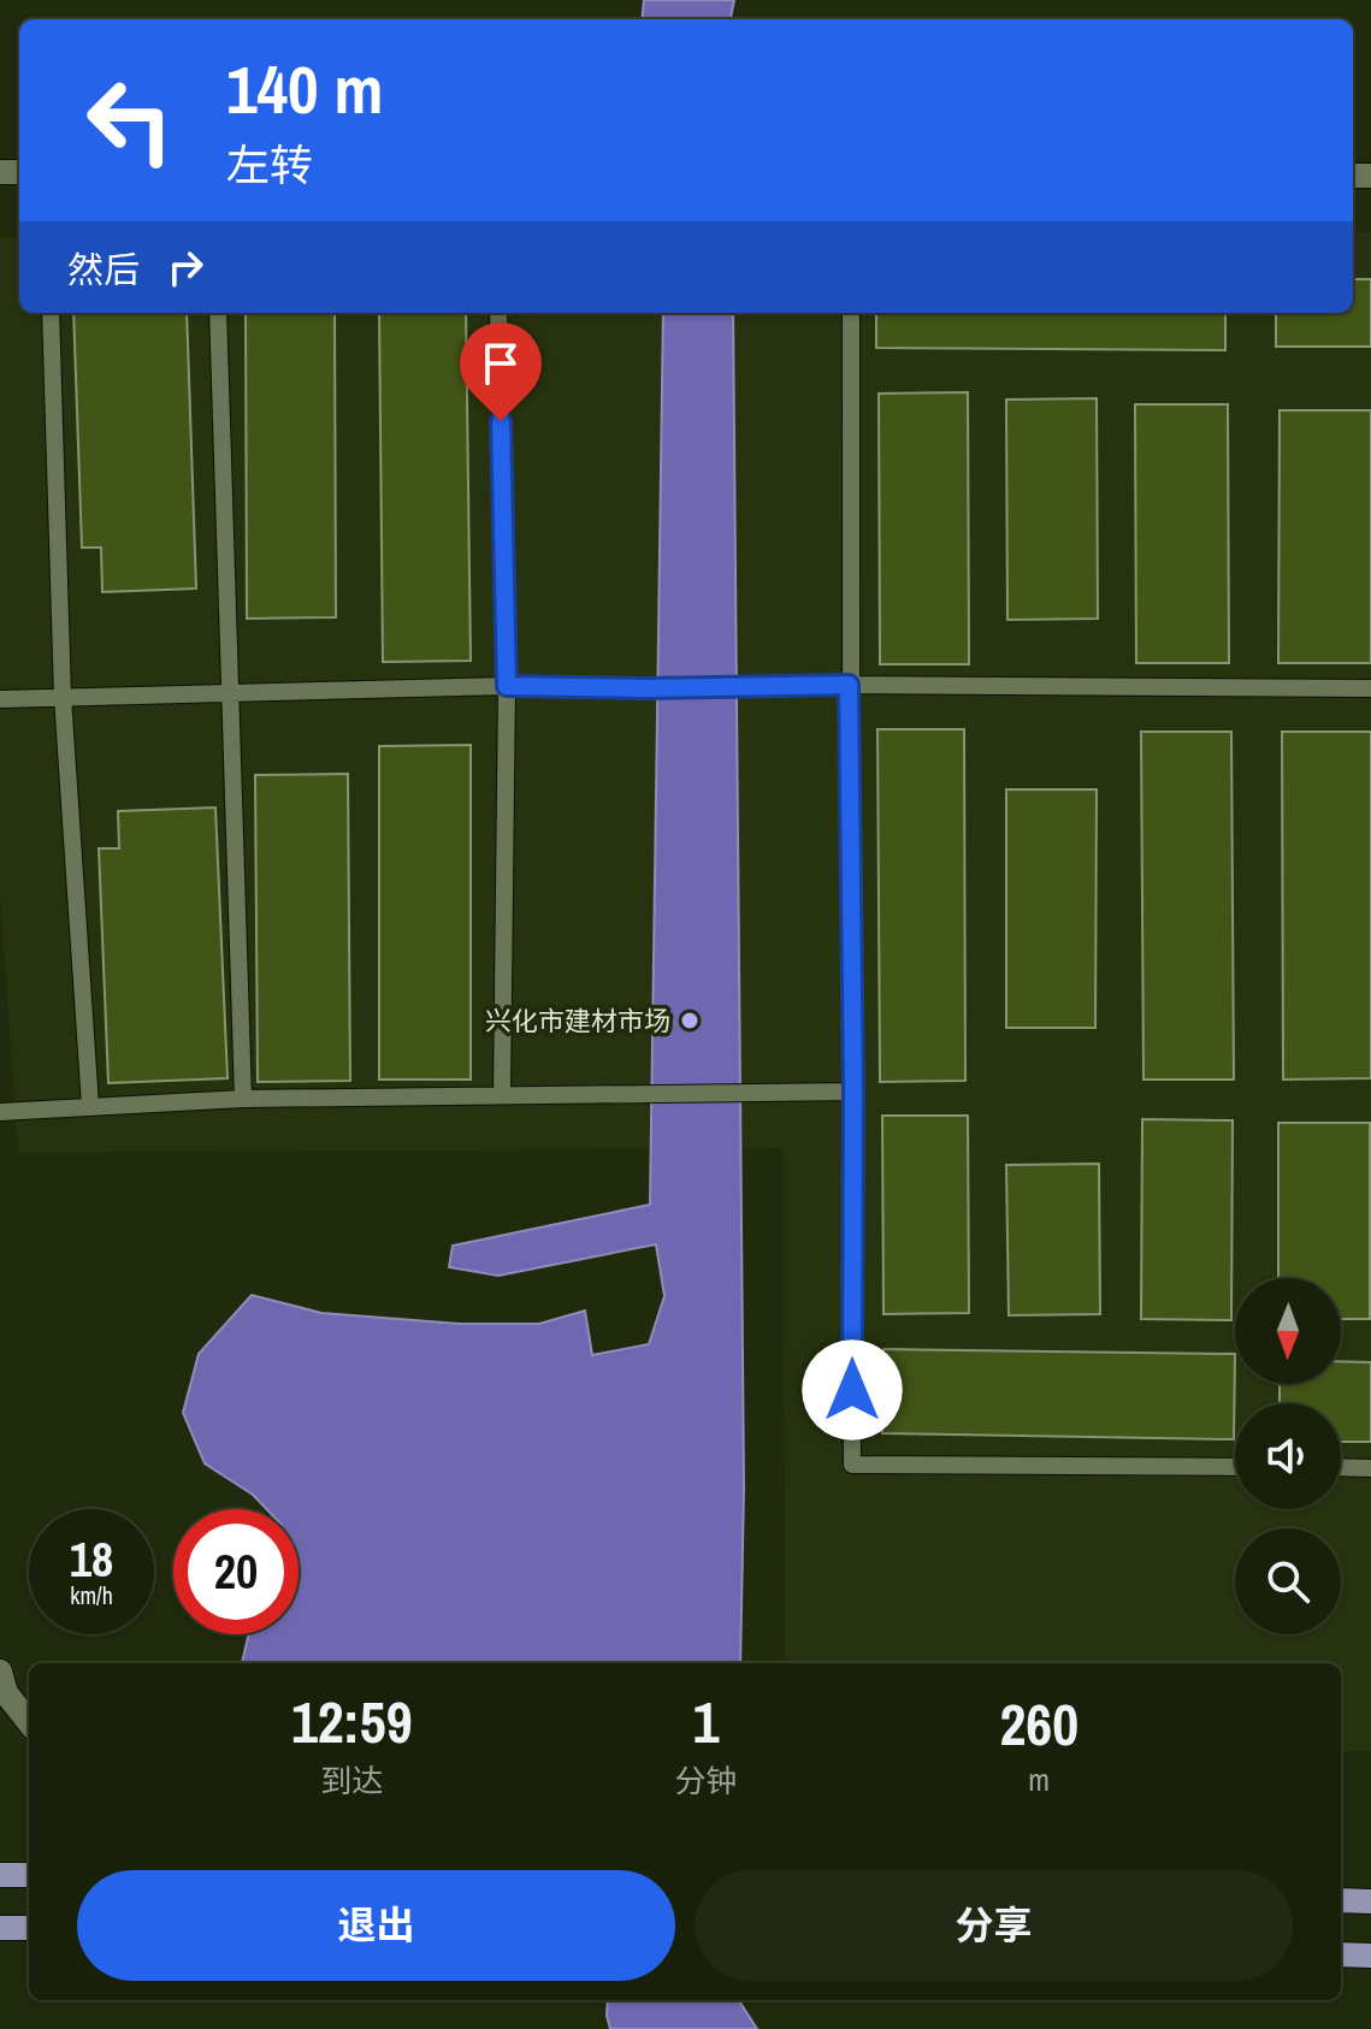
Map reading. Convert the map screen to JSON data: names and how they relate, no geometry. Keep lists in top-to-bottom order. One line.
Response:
{"places":["兴化市建材市场"],"north":"bottom","page":{"turn":["140 m","左转"],"then":"然后","speed":"18 km/h","limit":"20","eta":["12:59","到达","1","分钟","260","m"],"buttons":["退出","分享"]}}
